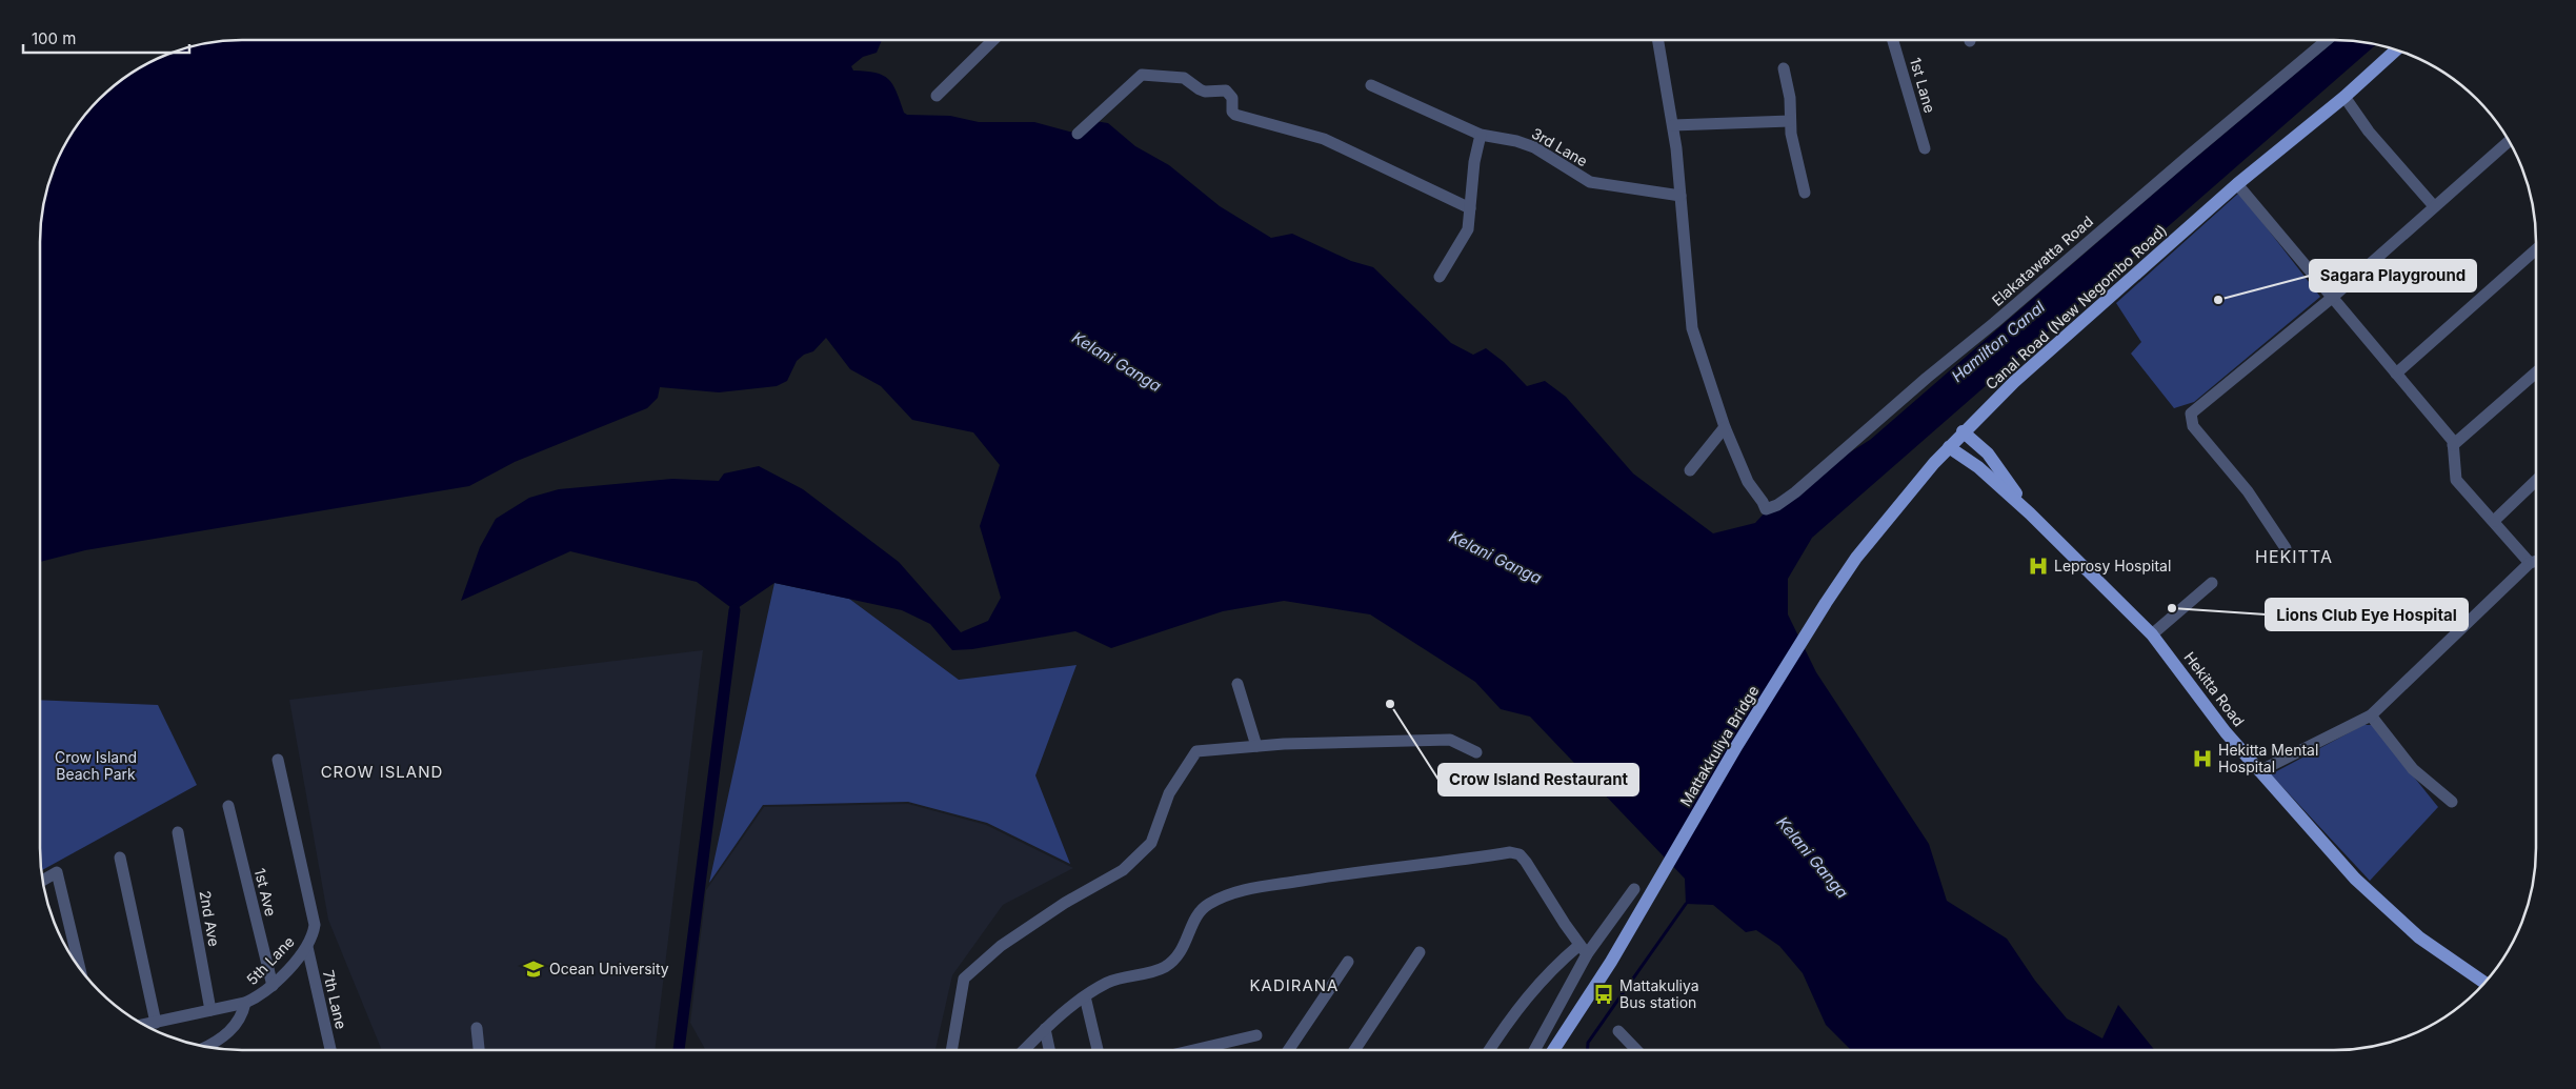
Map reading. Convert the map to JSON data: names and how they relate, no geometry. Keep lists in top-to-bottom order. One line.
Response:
{"streets":{"main road":["Canal Road (New Negombo Road)","Hekitta Road","Mattakkuliya Bridge"],"street":["1st Lane","3rd Lane","Elakatawatta Road","1st Ave","2nd Ave","5th Lane","7th Lane"]},"crossings":[["Canal Road (New Negombo Road)","Hekitta Road"],["Canal Road (New Negombo Road)","Mattakkuliya Bridge"],["1st Ave","5th Lane"],["2nd Ave","5th Lane"],["5th Lane","7th Lane"]],"districts":["HEKITTA","CROW ISLAND","KADIRANA"],"water":["Hamilton Canal","Kelani Ganga"],"parks":["Crow Island Beach Park"],"places":{"other":["Sagara Playground","Lions Club Eye Hospital","Crow Island Restaurant"],"hospital":["Leprosy Hospital","Hekitta Mental Hospital"],"school or university":["Ocean University"],"bus stop":["Mattakuliya Bus station"]},"scale_bar":"100 m"}
